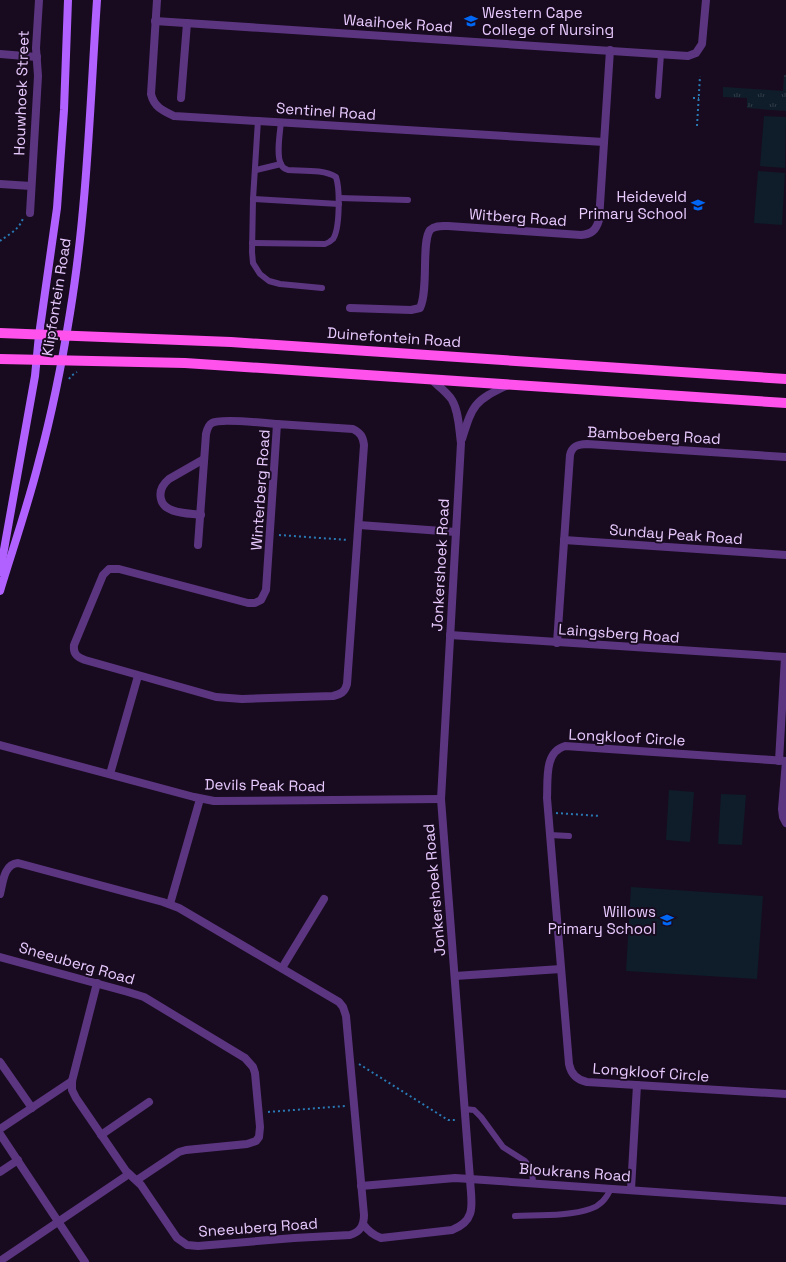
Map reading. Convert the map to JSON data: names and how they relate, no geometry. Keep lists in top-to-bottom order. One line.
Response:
{"streets":{"main road":["Klipfontein Road","Duinefontein Road"],"street":["Waaihoek Road","Houwhoek Street","Sentinel Road","Witberg Road","Bamboeberg Road","Winterberg Road","Sunday Peak Road","Jonkershoek Road","Laingsberg Road","Longkloof Circle","Devils Peak Road","Sneeuberg Road","Bloukrans Road"]},"crossings":[["Waaihoek Road","Sentinel Road"],["Waaihoek Road","Witberg Road"],["Sentinel Road","Witberg Road"],["Klipfontein Road","Duinefontein Road"],["Bamboeberg Road","Sunday Peak Road"],["Bamboeberg Road","Laingsberg Road"],["Jonkershoek Road","Laingsberg Road"],["Jonkershoek Road","Devils Peak Road"],["Jonkershoek Road","Sneeuberg Road"],["Jonkershoek Road","Bloukrans Road"]],"places":{"school or university":["Western Cape College of Nursing","Heideveld Primary School","Willows Primary School"]}}
